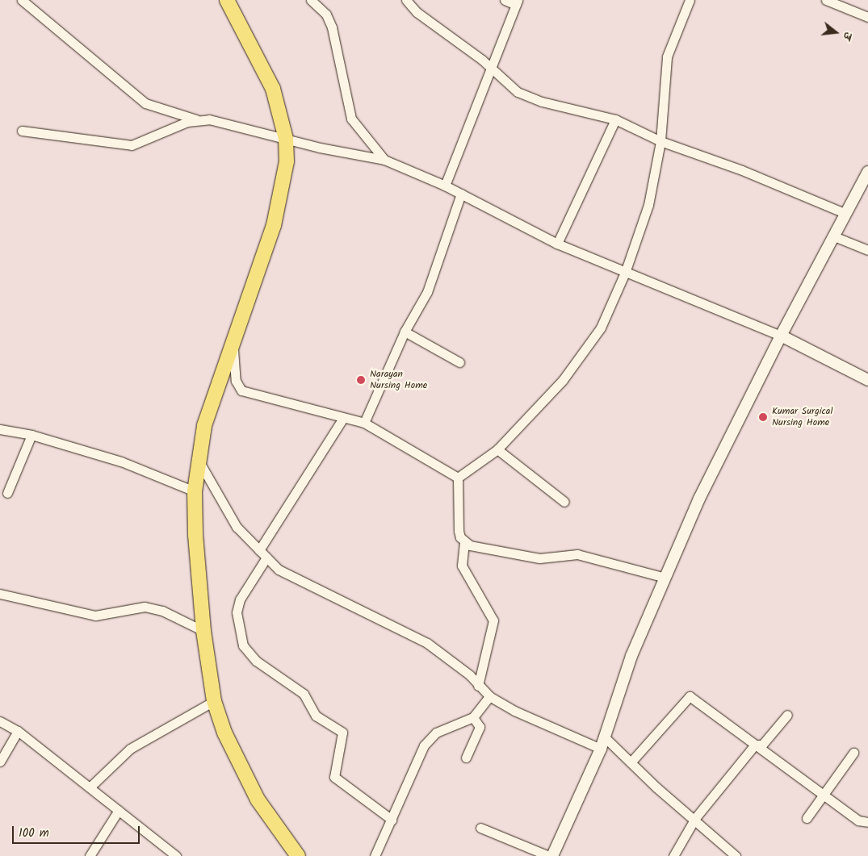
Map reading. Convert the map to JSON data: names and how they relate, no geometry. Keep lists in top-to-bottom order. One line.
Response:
{"places":["Narayan Nursing Home","Kumar Surgical Nursing Home"],"scale_bar":"100 m","north":"right"}
